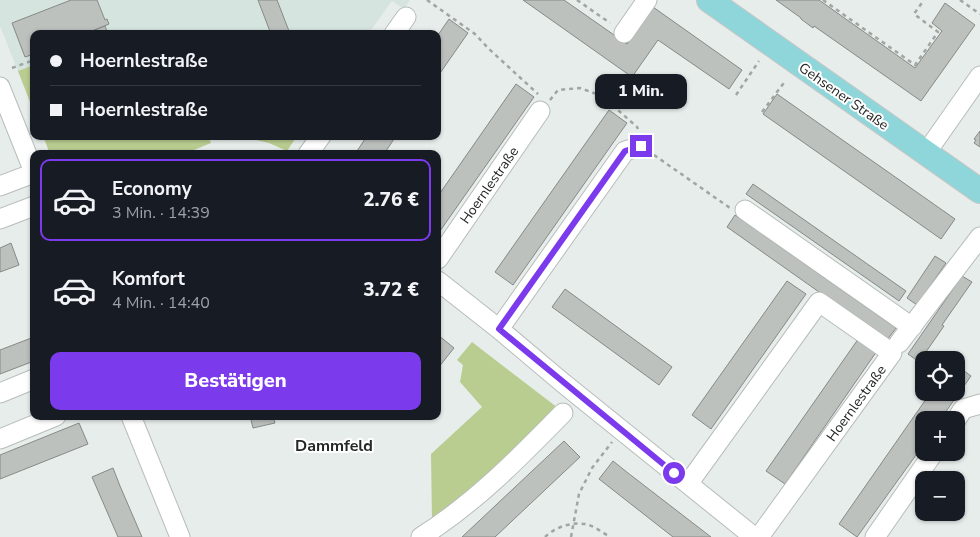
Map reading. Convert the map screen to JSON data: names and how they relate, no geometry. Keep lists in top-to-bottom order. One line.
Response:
{"streets":{"main road":["Gehsener Straße"],"street":["Hoernlestraße"]},"districts":["Dammfeld"],"page":{"banner":["Hoernlestraße","Hoernlestraße"],"bubble":"1 Min.","list":[{"name":"Economy","note":"3 Min. · 14:39","value":"2.76 €"},{"name":"Komfort","note":"4 Min. · 14:40","value":"3.72 €"}],"buttons":"Bestätigen","map_buttons":["+","−"]}}
